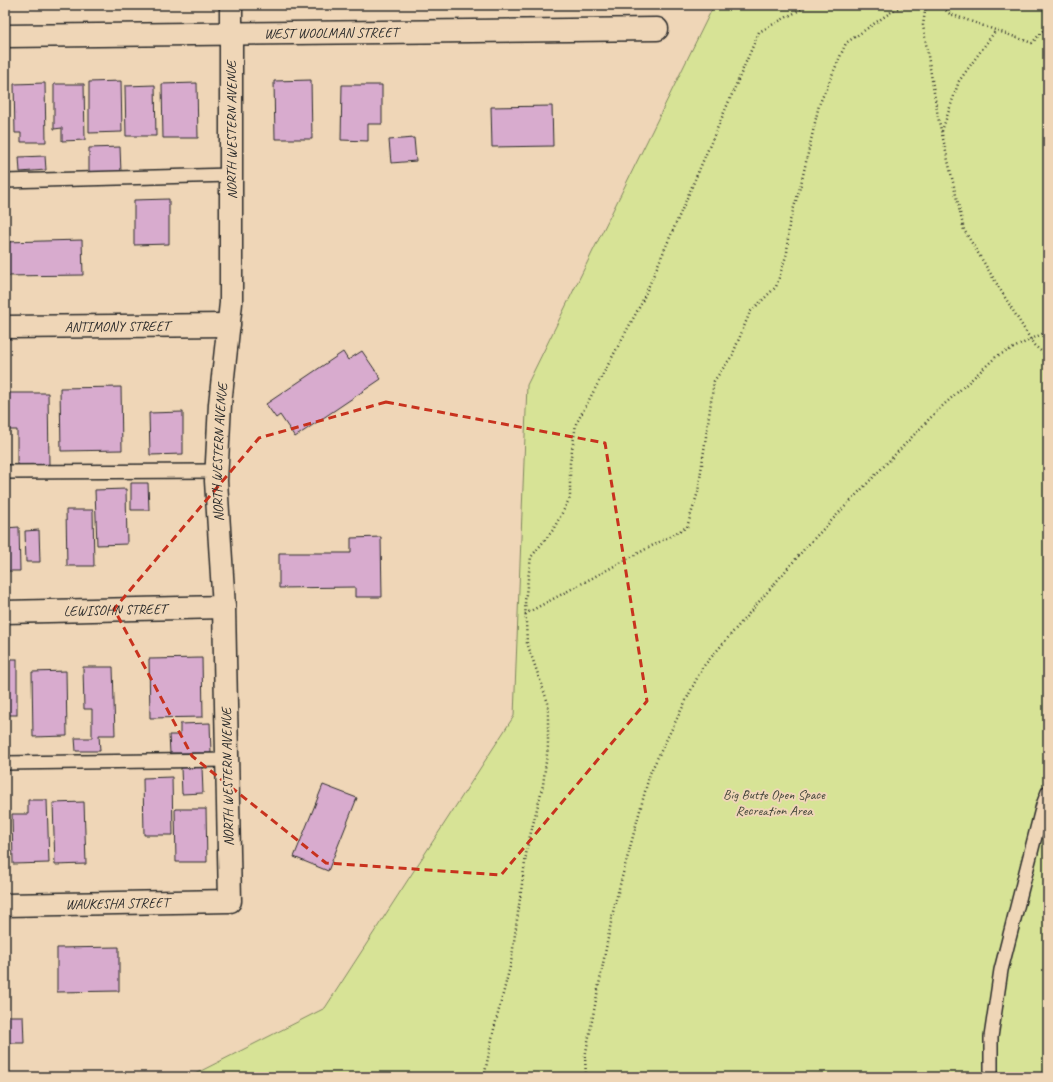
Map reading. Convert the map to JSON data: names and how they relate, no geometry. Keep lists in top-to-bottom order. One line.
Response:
{"streets":{"street":["WEST WOOLMAN STREET","NORTH WESTERN AVENUE","ANTIMONY STREET","LEWISOHN STREET","WAUKESHA STREET"]},"crossings":[["WEST WOOLMAN STREET","NORTH WESTERN AVENUE"],["NORTH WESTERN AVENUE","ANTIMONY STREET"],["NORTH WESTERN AVENUE","LEWISOHN STREET"],["NORTH WESTERN AVENUE","WAUKESHA STREET"]],"parks":["Big Butte Open Space Recreation Area"]}
